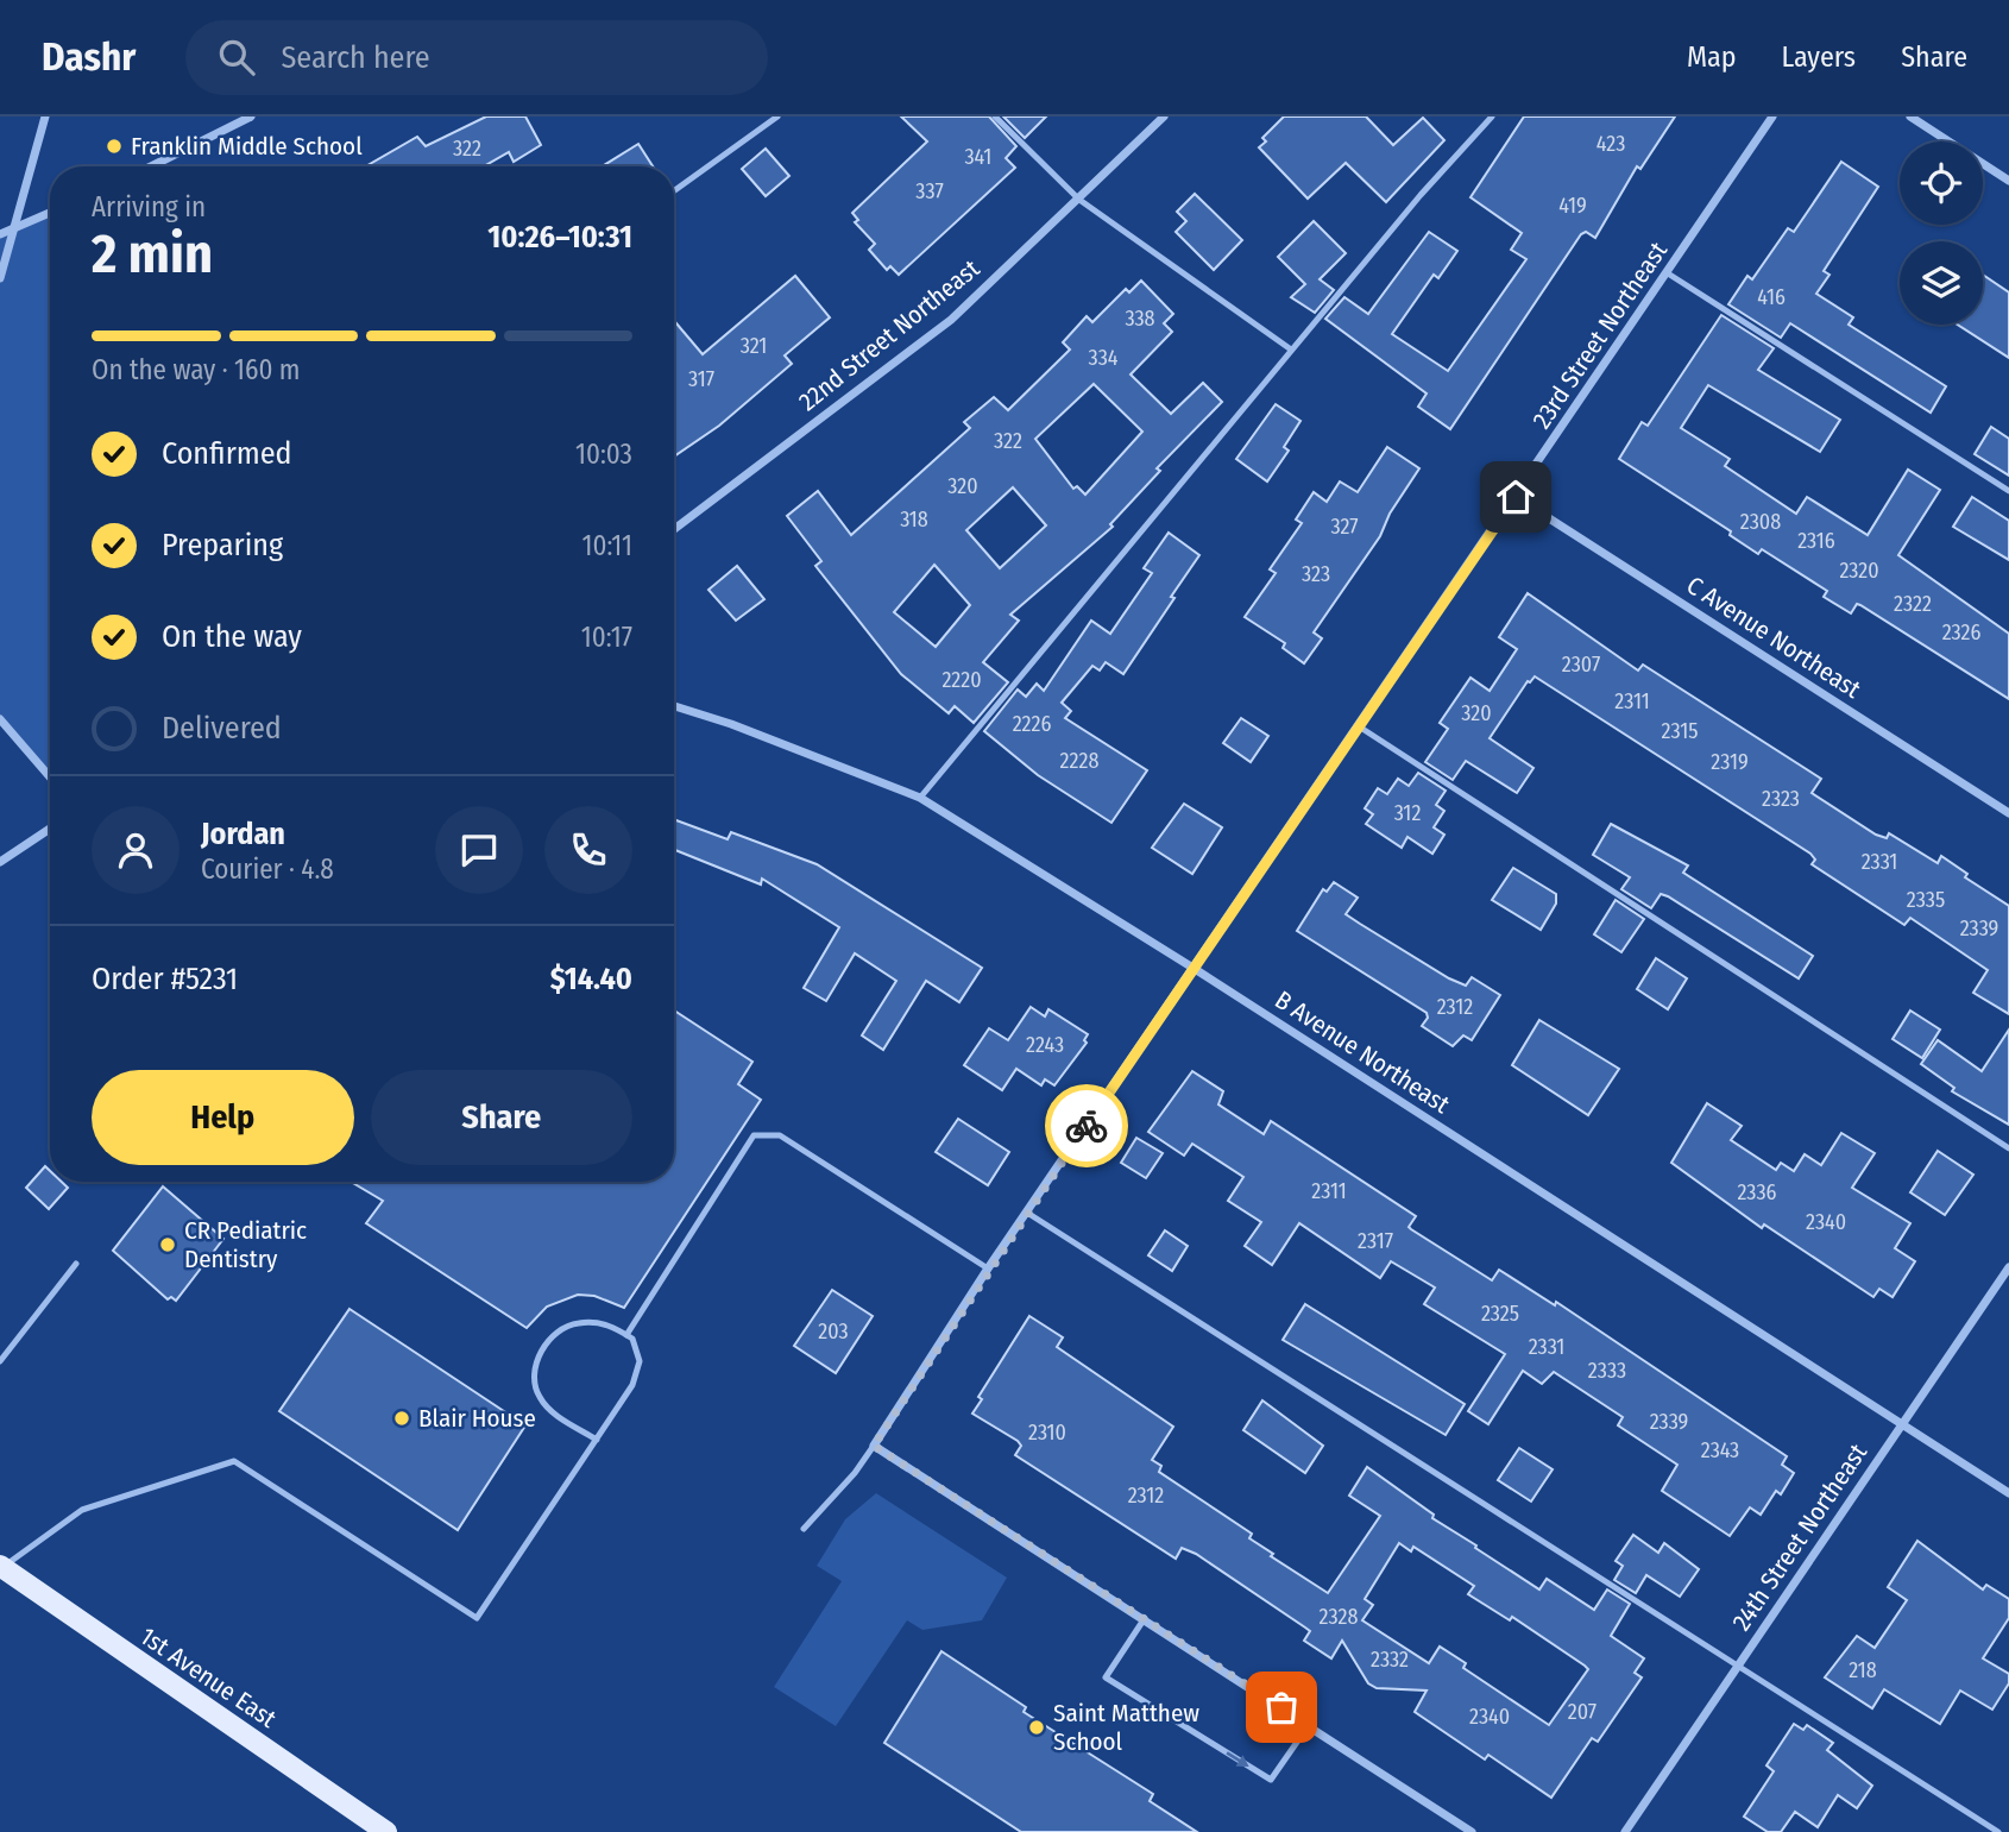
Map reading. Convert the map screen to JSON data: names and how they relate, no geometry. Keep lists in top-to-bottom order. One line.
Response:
{"streets":{"main road":["1st Avenue East"],"street":["22nd Street Northeast","23rd Street Northeast","C Avenue Northeast","B Avenue Northeast","24th Street Northeast"]},"crossings":[["23rd Street Northeast","C Avenue Northeast"],["23rd Street Northeast","B Avenue Northeast"],["B Avenue Northeast","24th Street Northeast"]],"places":["Franklin Middle School","CR Pediatric Dentistry","Blair House","Saint Matthew School"],"house_numbers":["423","322","341","337","419","416","338","321","334","317","322","320","318","2308","327","2316","2320","323","2322","2326","2307","2220","2311","320","2226","2315","2228","2319","2323","312","2331","2335","2339","2312","2243","2311","2336","2340","2317","2325","203","2331","2333","2339","2310","2343","2312","2328","2332","218","207","2340"],"page":{"header":"Dashr","search":"Search here","nav":["Map","Layers","Share"],"heading":["2 min","Arriving in","10:26–10:31"],"panel":["Jordan","Courier · 4.8","Order #5231","$14.40"],"bar":"On the way · 160 m","list":[["Confirmed","10:03"],["Preparing","10:11"],["On the way","10:17"],"Delivered"],"buttons":["Help","Share"]}}
